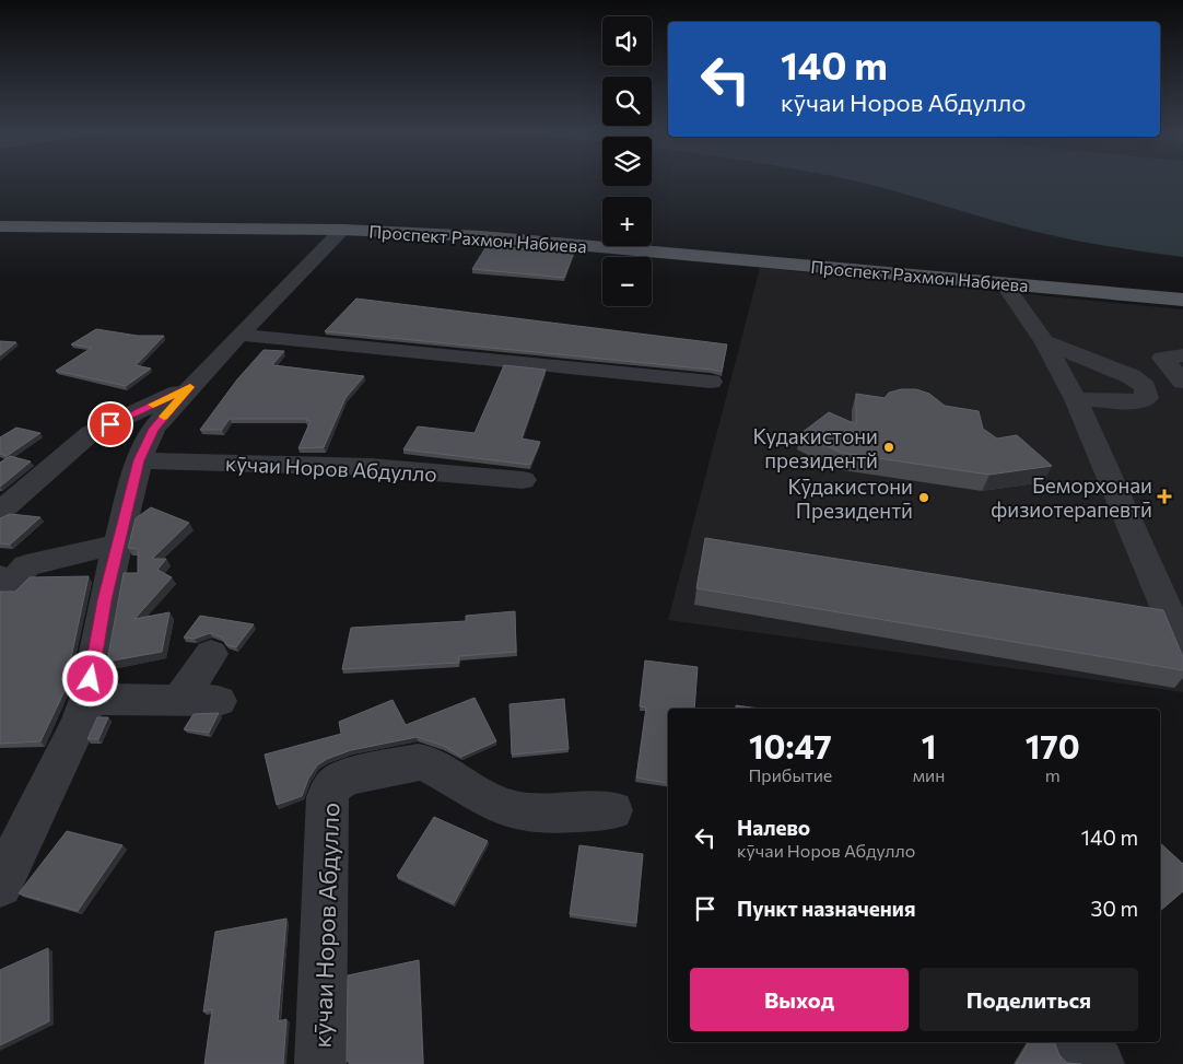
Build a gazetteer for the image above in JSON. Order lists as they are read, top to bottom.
{
  "streets": {
    "main road": ["Проспект Рахмон Набиева"],
    "street": ["кӯчаи Норов Абдулло"]
  },
  "places": {
    "other": ["Кудакистони президентй", "Кӯдакистони Президентӣ"],
    "health": ["Беморхонаи физиотерапевтӣ"]
  },
  "page": {
    "map_buttons": ["+", "−"],
    "turn": ["140 m", "кӯчаи Норов Абдулло"],
    "eta": [
      "10:47",
      "Прибытие",
      "1",
      "мин",
      "170",
      "m"
    ],
    "list": [
      {
        "name": "Налево",
        "note": "кӯчаи Норов Абдулло",
        "value": "140 m"
      },
      {
        "name": "Пункт назначения",
        "value": "30 m"
      }
    ],
    "buttons": ["Выход", "Поделиться"]
  }
}
